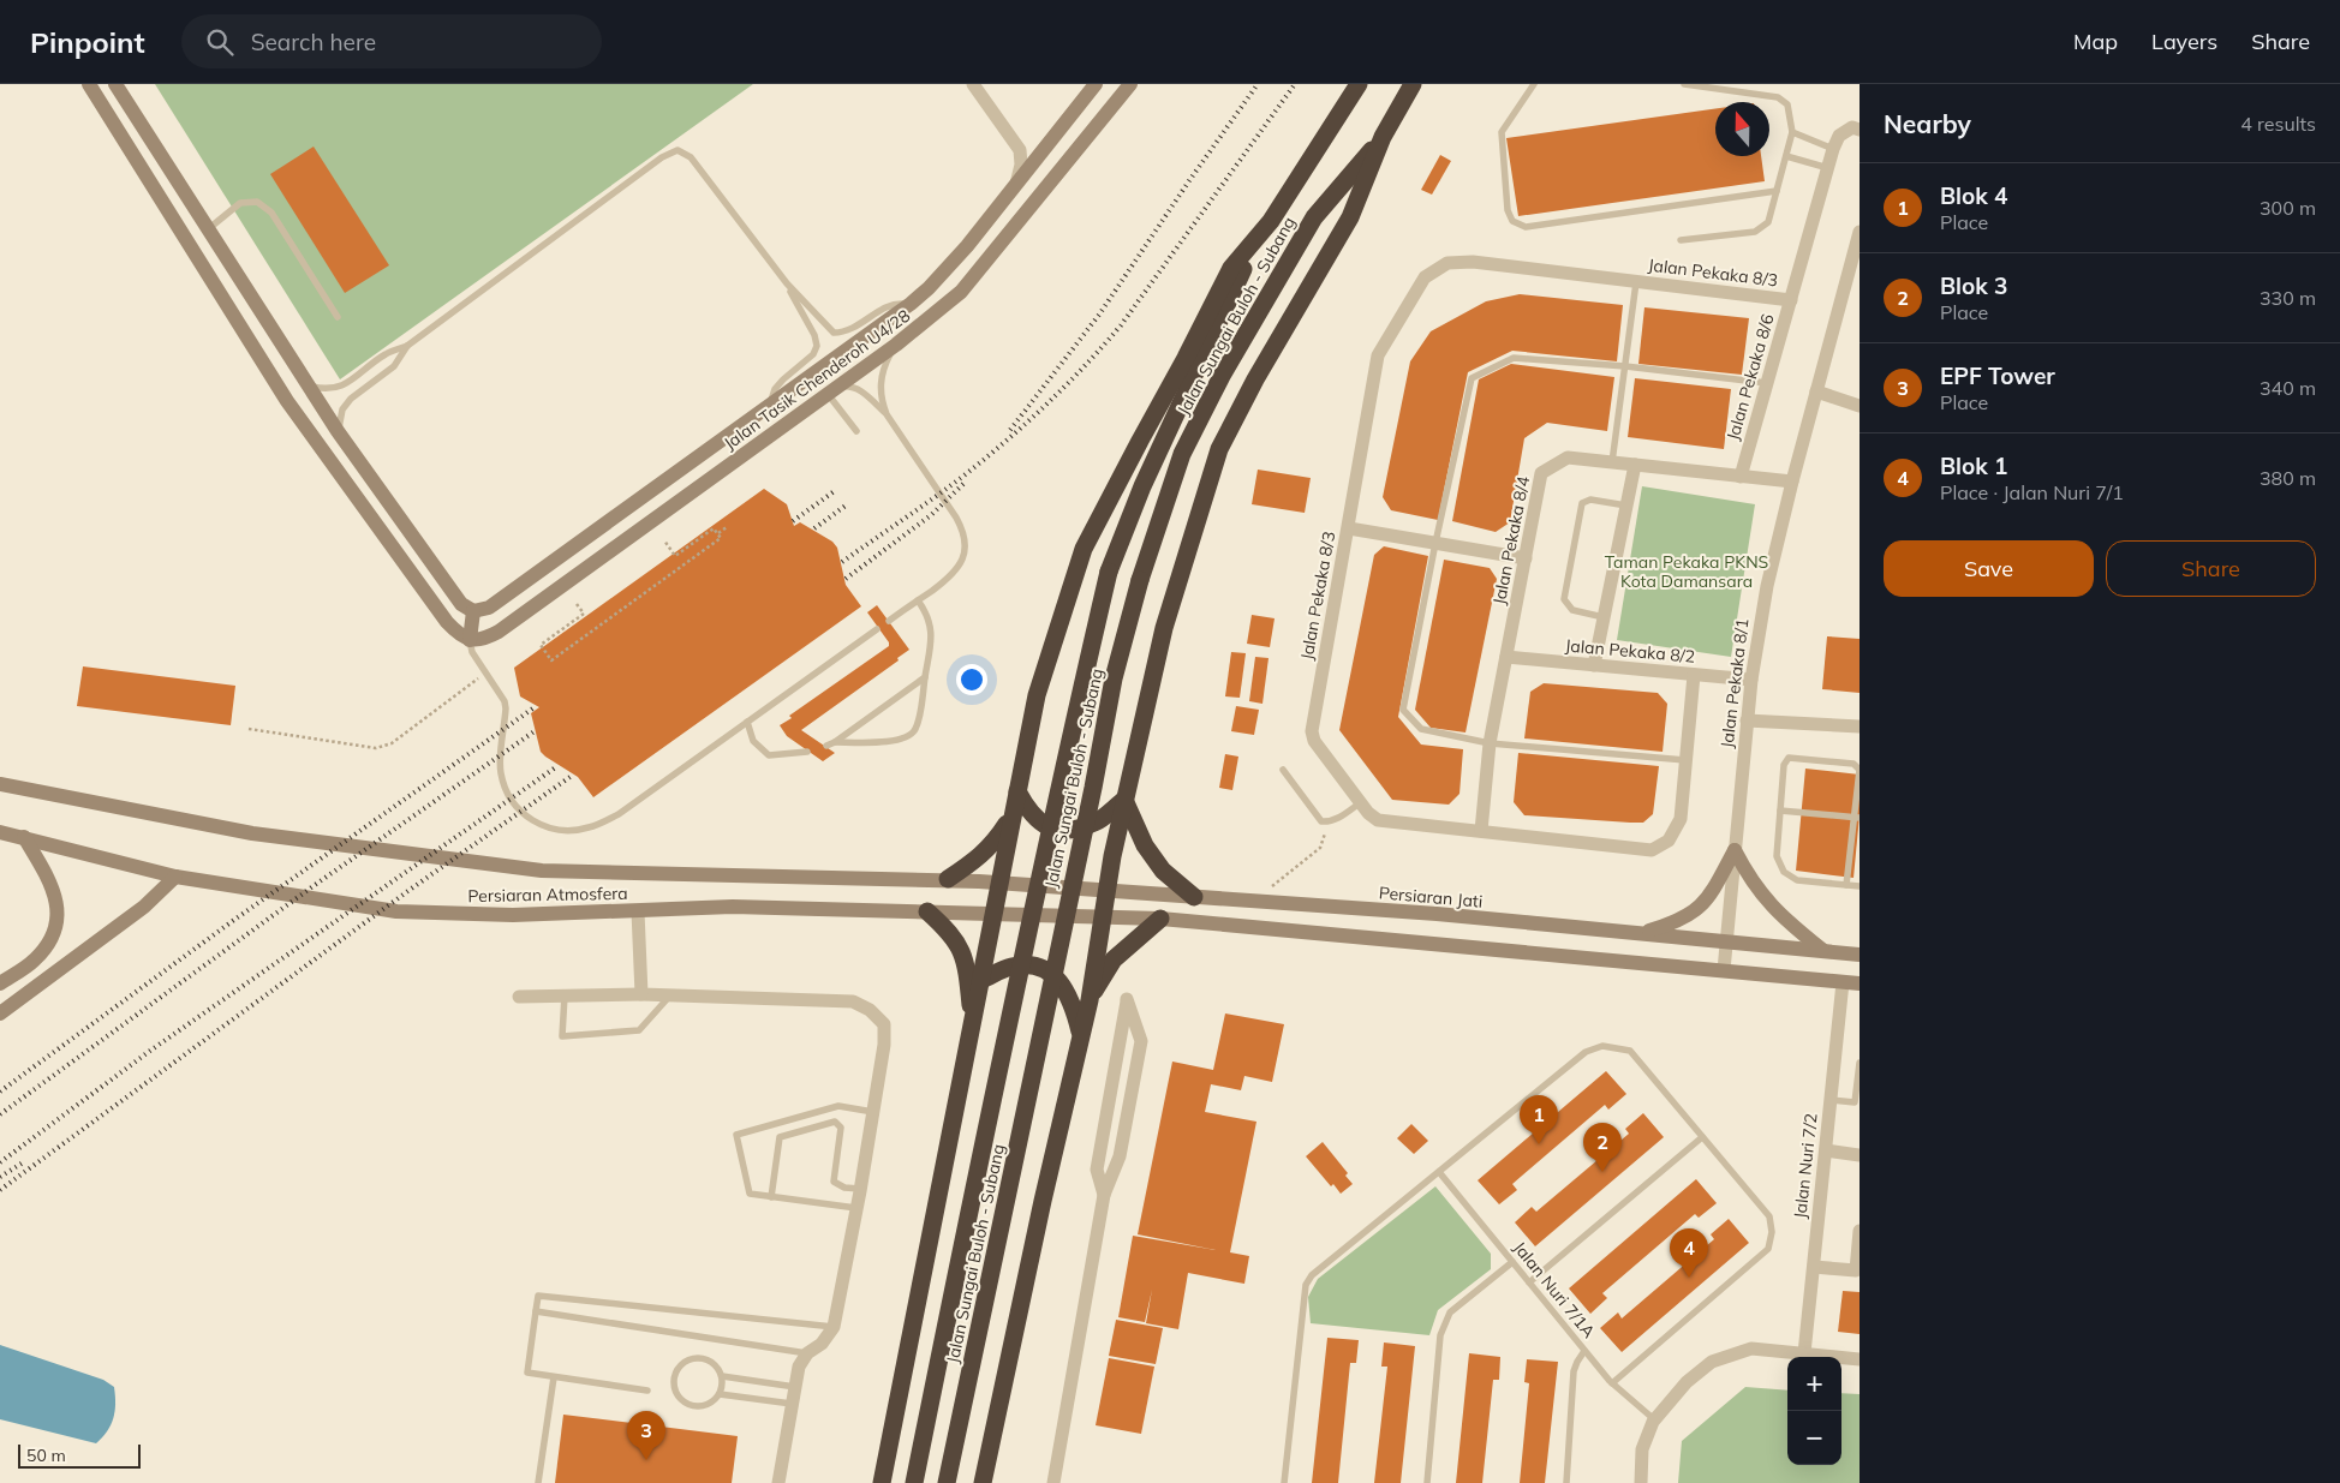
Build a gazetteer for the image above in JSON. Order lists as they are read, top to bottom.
{
  "streets": {
    "highway": ["Jalan Sungai Buloh - Subang"],
    "main road": ["Jalan Tasik Chenderoh U4/28", "Persiaran Atmosfera", "Persiaran Jati"],
    "street": [
      "Jalan Pekaka 8/3",
      "Jalan Pekaka 8/6",
      "Jalan Pekaka 8/4",
      "Jalan Pekaka 8/2",
      "Jalan Pekaka 8/1",
      "Jalan Nuri 7/2"
    ],
    "lane": ["Jalan Nuri 7/1A"]
  },
  "crossings": [
    ["Jalan Pekaka 8/3", "Jalan Pekaka 8/6"],
    ["Jalan Pekaka 8/3", "Jalan Pekaka 8/4"],
    ["Jalan Pekaka 8/3", "Jalan Pekaka 8/2"],
    ["Jalan Sungai Buloh - Subang", "Persiaran Atmosfera"],
    ["Jalan Sungai Buloh - Subang", "Persiaran Jati"],
    ["Jalan Pekaka 8/6", "Jalan Pekaka 8/4"],
    ["Jalan Pekaka 8/4", "Jalan Pekaka 8/2"],
    ["Jalan Pekaka 8/4", "Jalan Pekaka 8/1"],
    ["Jalan Pekaka 8/2", "Jalan Pekaka 8/1"],
    ["Jalan Pekaka 8/1", "Persiaran Jati"],
    ["Persiaran Atmosfera", "Persiaran Jati"]
  ],
  "parks": ["Taman Pekaka PKNS Kota Damansara"],
  "scale_bar": "50 m",
  "north": "top",
  "page": {
    "header": "Pinpoint",
    "search": "Search here",
    "nav": ["Map", "Layers", "Share"],
    "heading": ["Nearby", "4 results"],
    "list": [
      {
        "mark": "1",
        "name": "Blok 4",
        "note": "Place",
        "value": "300 m"
      },
      {
        "mark": "2",
        "name": "Blok 3",
        "note": "Place",
        "value": "330 m"
      },
      {
        "mark": "3",
        "name": "EPF Tower",
        "note": "Place",
        "value": "340 m"
      },
      {
        "mark": "4",
        "name": "Blok 1",
        "note": "Place · Jalan Nuri 7/1",
        "value": "380 m"
      }
    ],
    "buttons": ["Save", "Share"],
    "pins": [
      "1",
      "2",
      "4",
      "3"
    ],
    "map_buttons": ["+", "−"],
    "scale": "50 m"
  }
}
